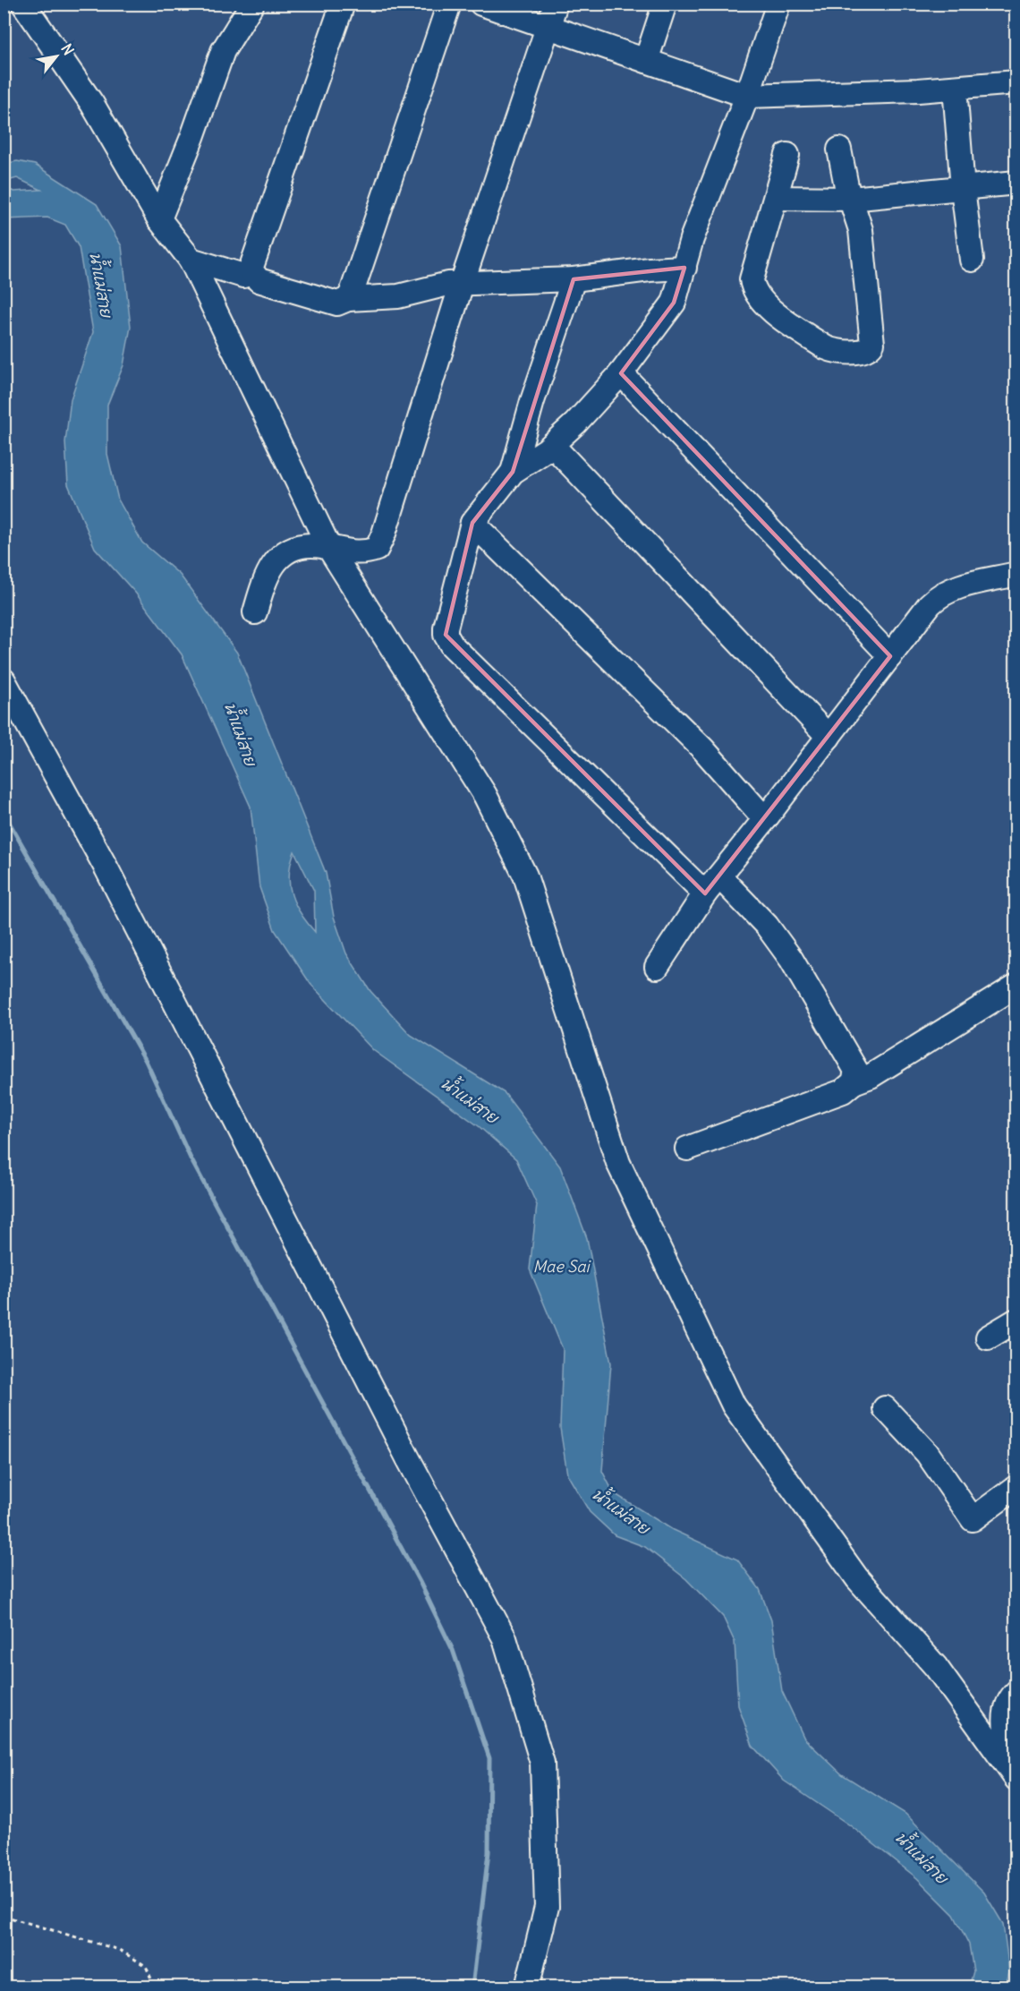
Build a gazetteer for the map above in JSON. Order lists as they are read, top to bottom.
{
  "water": ["น้ำแม่สาย", "Mae Sai"],
  "north": "top right"
}
